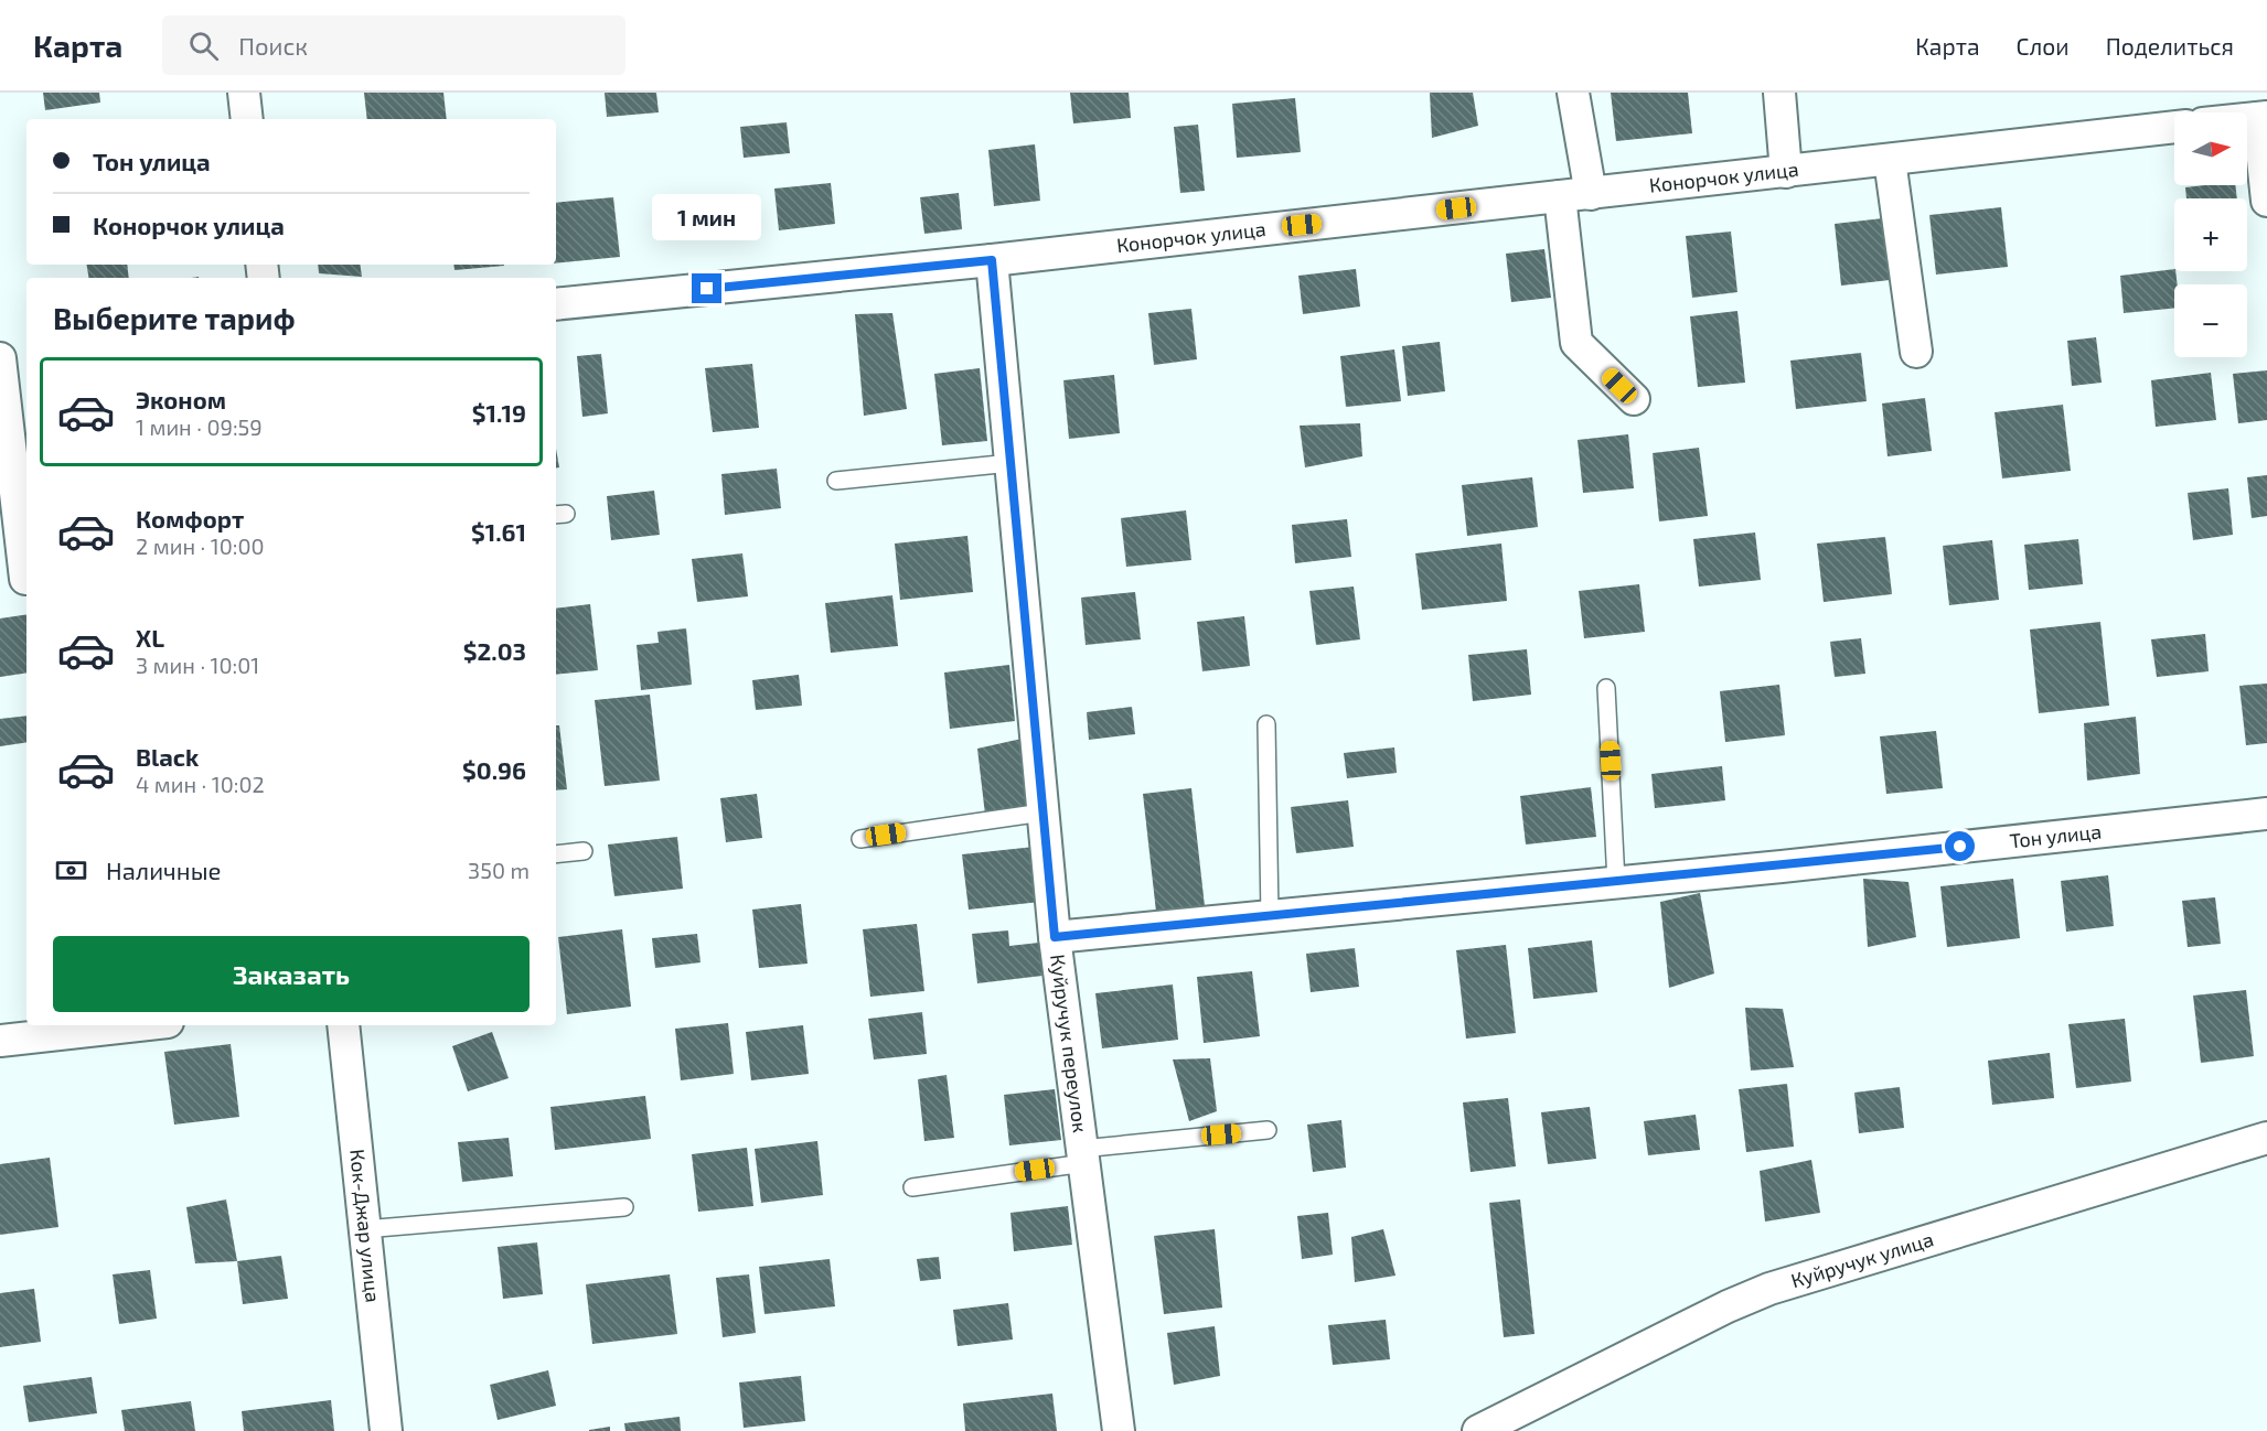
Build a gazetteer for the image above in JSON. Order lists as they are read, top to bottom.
{
  "streets": {
    "street": [
      "Конорчок улица",
      "Тон улица",
      "Куйручук переулок",
      "Кок-Джар улица",
      "Куйручук улица"
    ]
  },
  "crossings": [
    ["Конорчок улица", "Куйручук переулок"],
    ["Тон улица", "Куйручук переулок"]
  ],
  "north": "right",
  "page": {
    "header": "Карта",
    "search": "Поиск",
    "nav": ["Карта", "Слои", "Поделиться"],
    "map_buttons": ["+", "−"],
    "banner": ["Тон улица", "Конорчок улица"],
    "bubble": "1 мин",
    "heading": "Выберите тариф",
    "list": [
      {
        "name": "Эконом",
        "note": "1 мин · 09:59",
        "value": "$1.19"
      },
      {
        "name": "Комфорт",
        "note": "2 мин · 10:00",
        "value": "$1.61"
      },
      {
        "name": "XL",
        "note": "3 мин · 10:01",
        "value": "$2.03"
      },
      {
        "name": "Black",
        "note": "4 мин · 10:02",
        "value": "$0.96"
      }
    ],
    "pay": ["Наличные", "350 m"],
    "buttons": "Заказать"
  }
}
